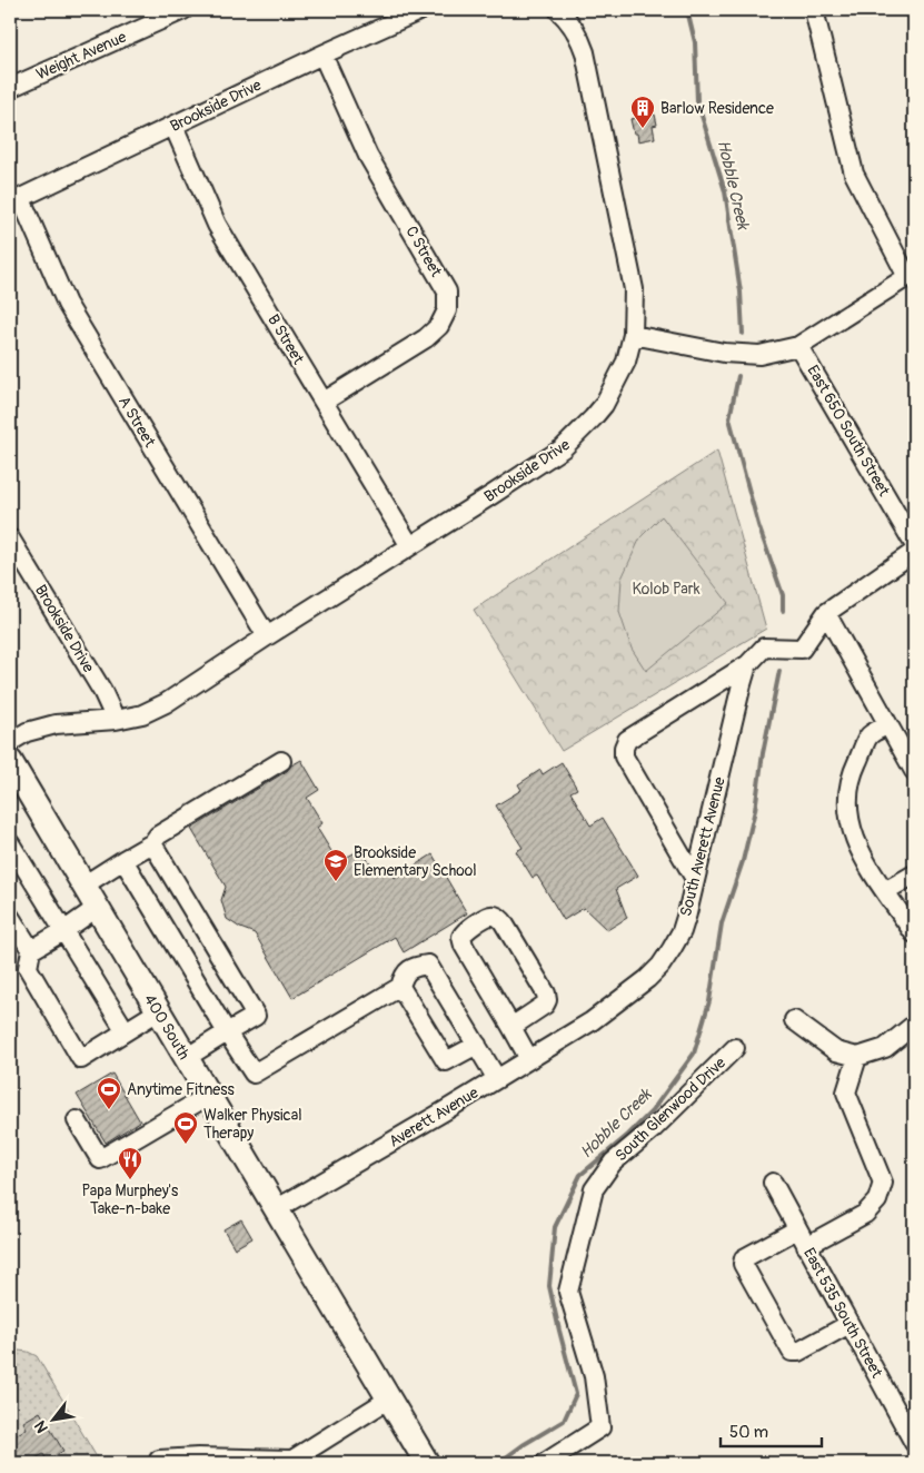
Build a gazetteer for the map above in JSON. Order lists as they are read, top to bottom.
{
  "streets": {
    "main road": ["400 South"],
    "street": [
      "Weight Avenue",
      "Brookside Drive",
      "C Street",
      "B Street",
      "A Street",
      "East 650 South Street",
      "South Averett Avenue",
      "South Glenwood Drive",
      "Averett Avenue",
      "East 535 South Street"
    ]
  },
  "crossings": [
    ["Brookside Drive", "C Street"],
    ["Brookside Drive", "B Street"],
    ["Brookside Drive", "A Street"],
    ["C Street", "B Street"],
    ["South Averett Avenue", "Averett Avenue"],
    ["400 South", "Averett Avenue"]
  ],
  "water": ["Hobble Creek"],
  "parks": ["Kolob Park"],
  "places": {
    "building": ["Barlow Residence"],
    "school or university": ["Brookside Elementary School"],
    "sports": ["Anytime Fitness", "Walker Physical Therapy"],
    "restaurant": ["Papa Murphey's Take-n-bake"]
  },
  "scale_bar": "50 m",
  "north": "bottom left"
}
